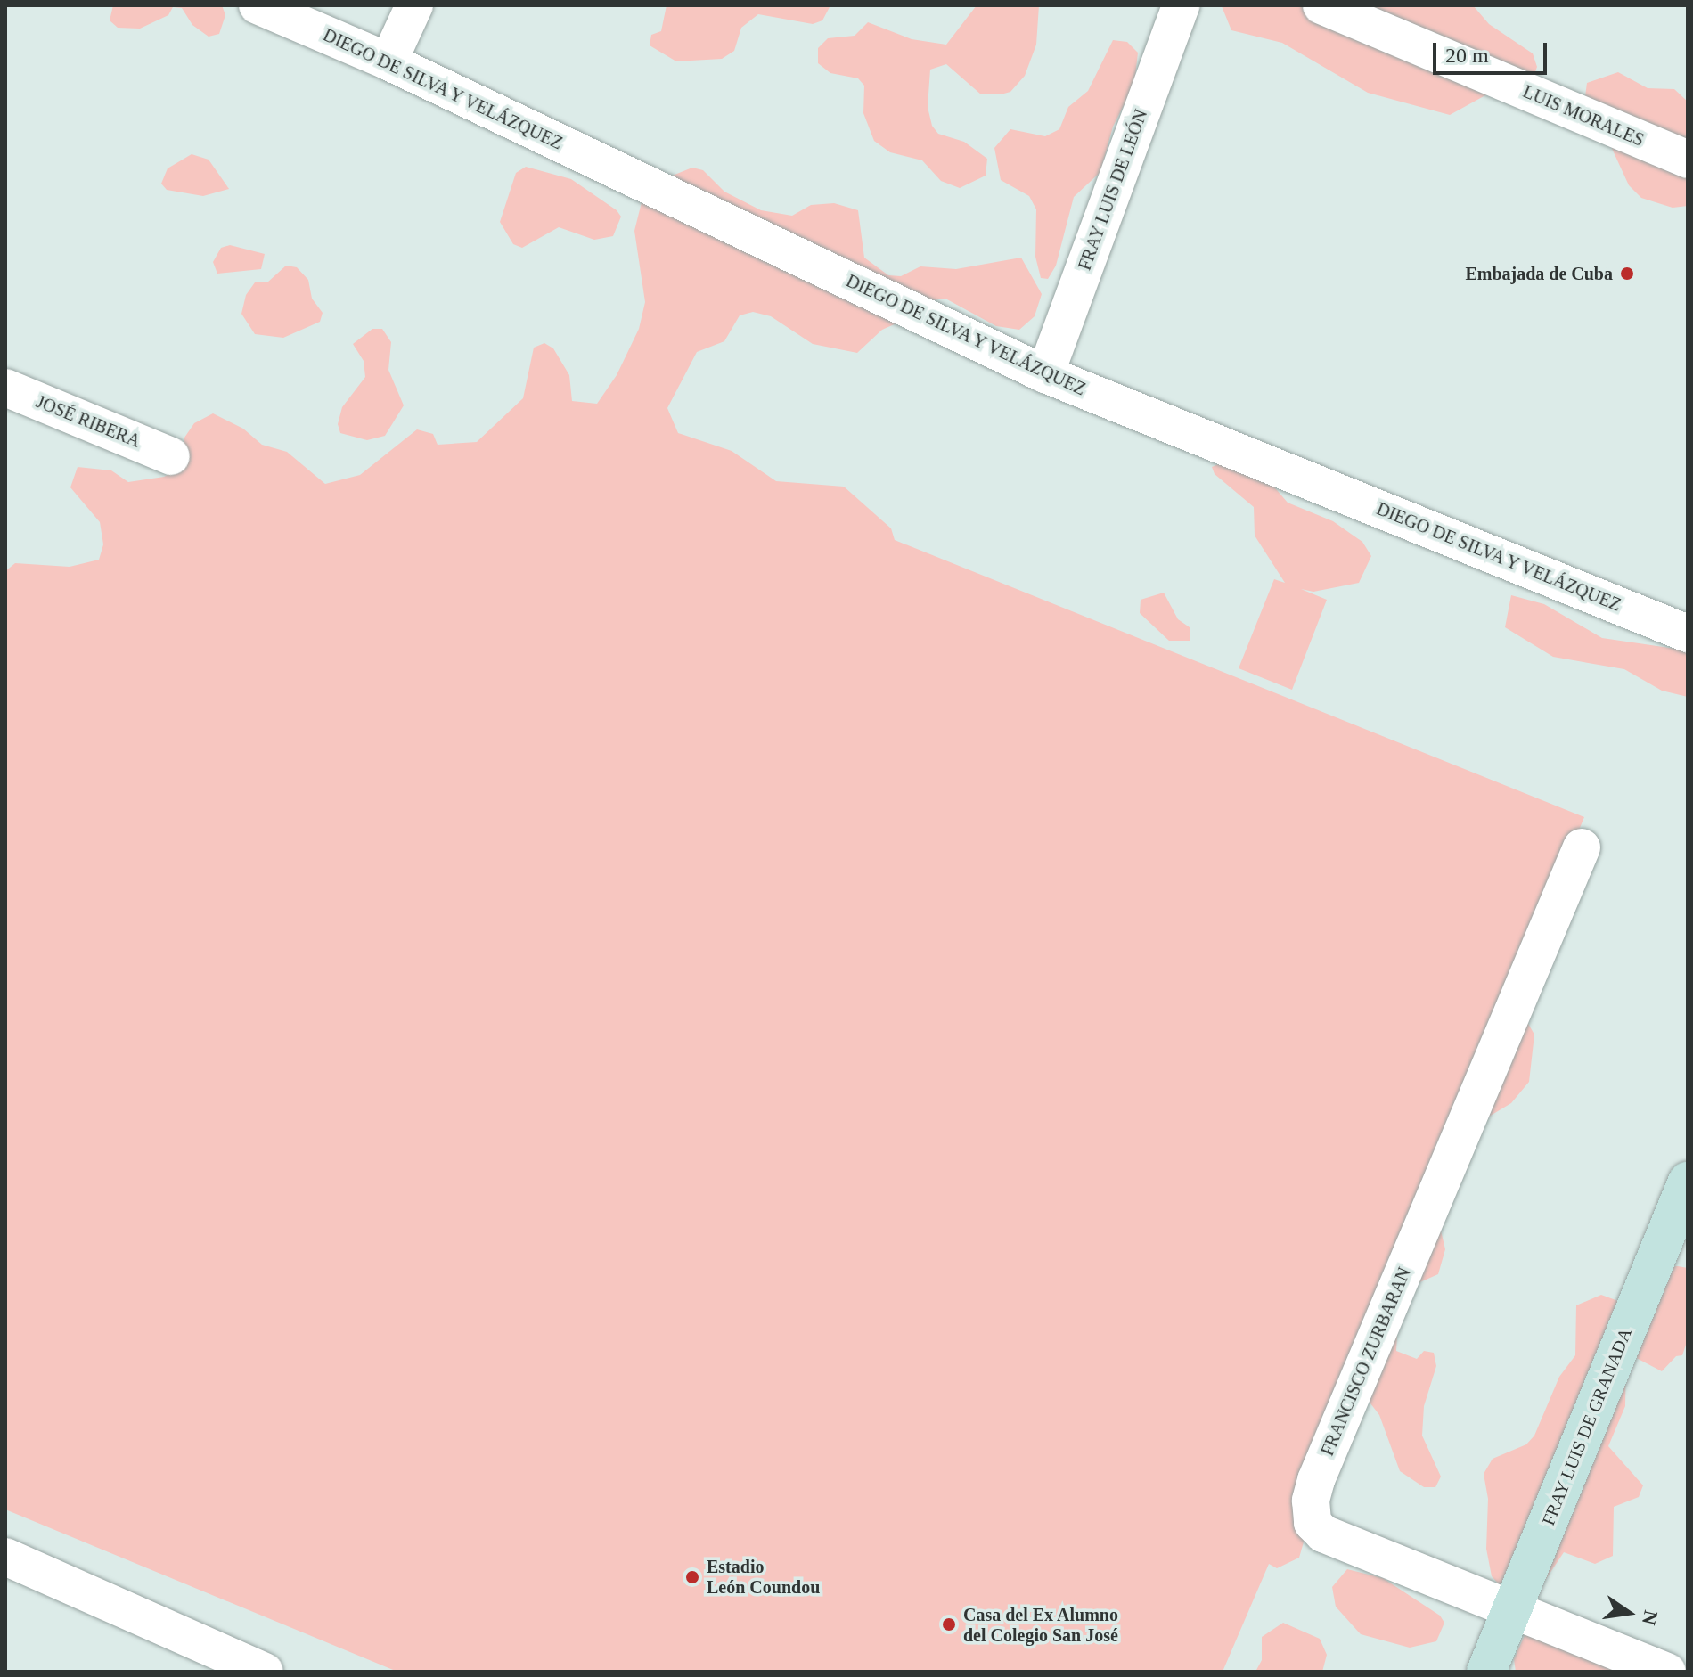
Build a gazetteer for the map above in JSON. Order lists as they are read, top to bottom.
{
  "streets": {
    "street": [
      "DIEGO DE SILVA Y VELÁZQUEZ",
      "LUIS MORALES",
      "FRAY LUIS DE LEÓN",
      "JOSÉ RIBERA",
      "FRANCISCO ZURBARAN",
      "FRAY LUIS DE GRANADA"
    ]
  },
  "crossings": [
    ["DIEGO DE SILVA Y VELÁZQUEZ", "FRAY LUIS DE LEÓN"],
    ["FRANCISCO ZURBARAN", "FRAY LUIS DE GRANADA"]
  ],
  "places": ["Embajada de Cuba", "Estadio León Coundou", "Casa del Ex Alumno del Colegio San José"],
  "scale_bar": "20 m",
  "north": "right"
}
